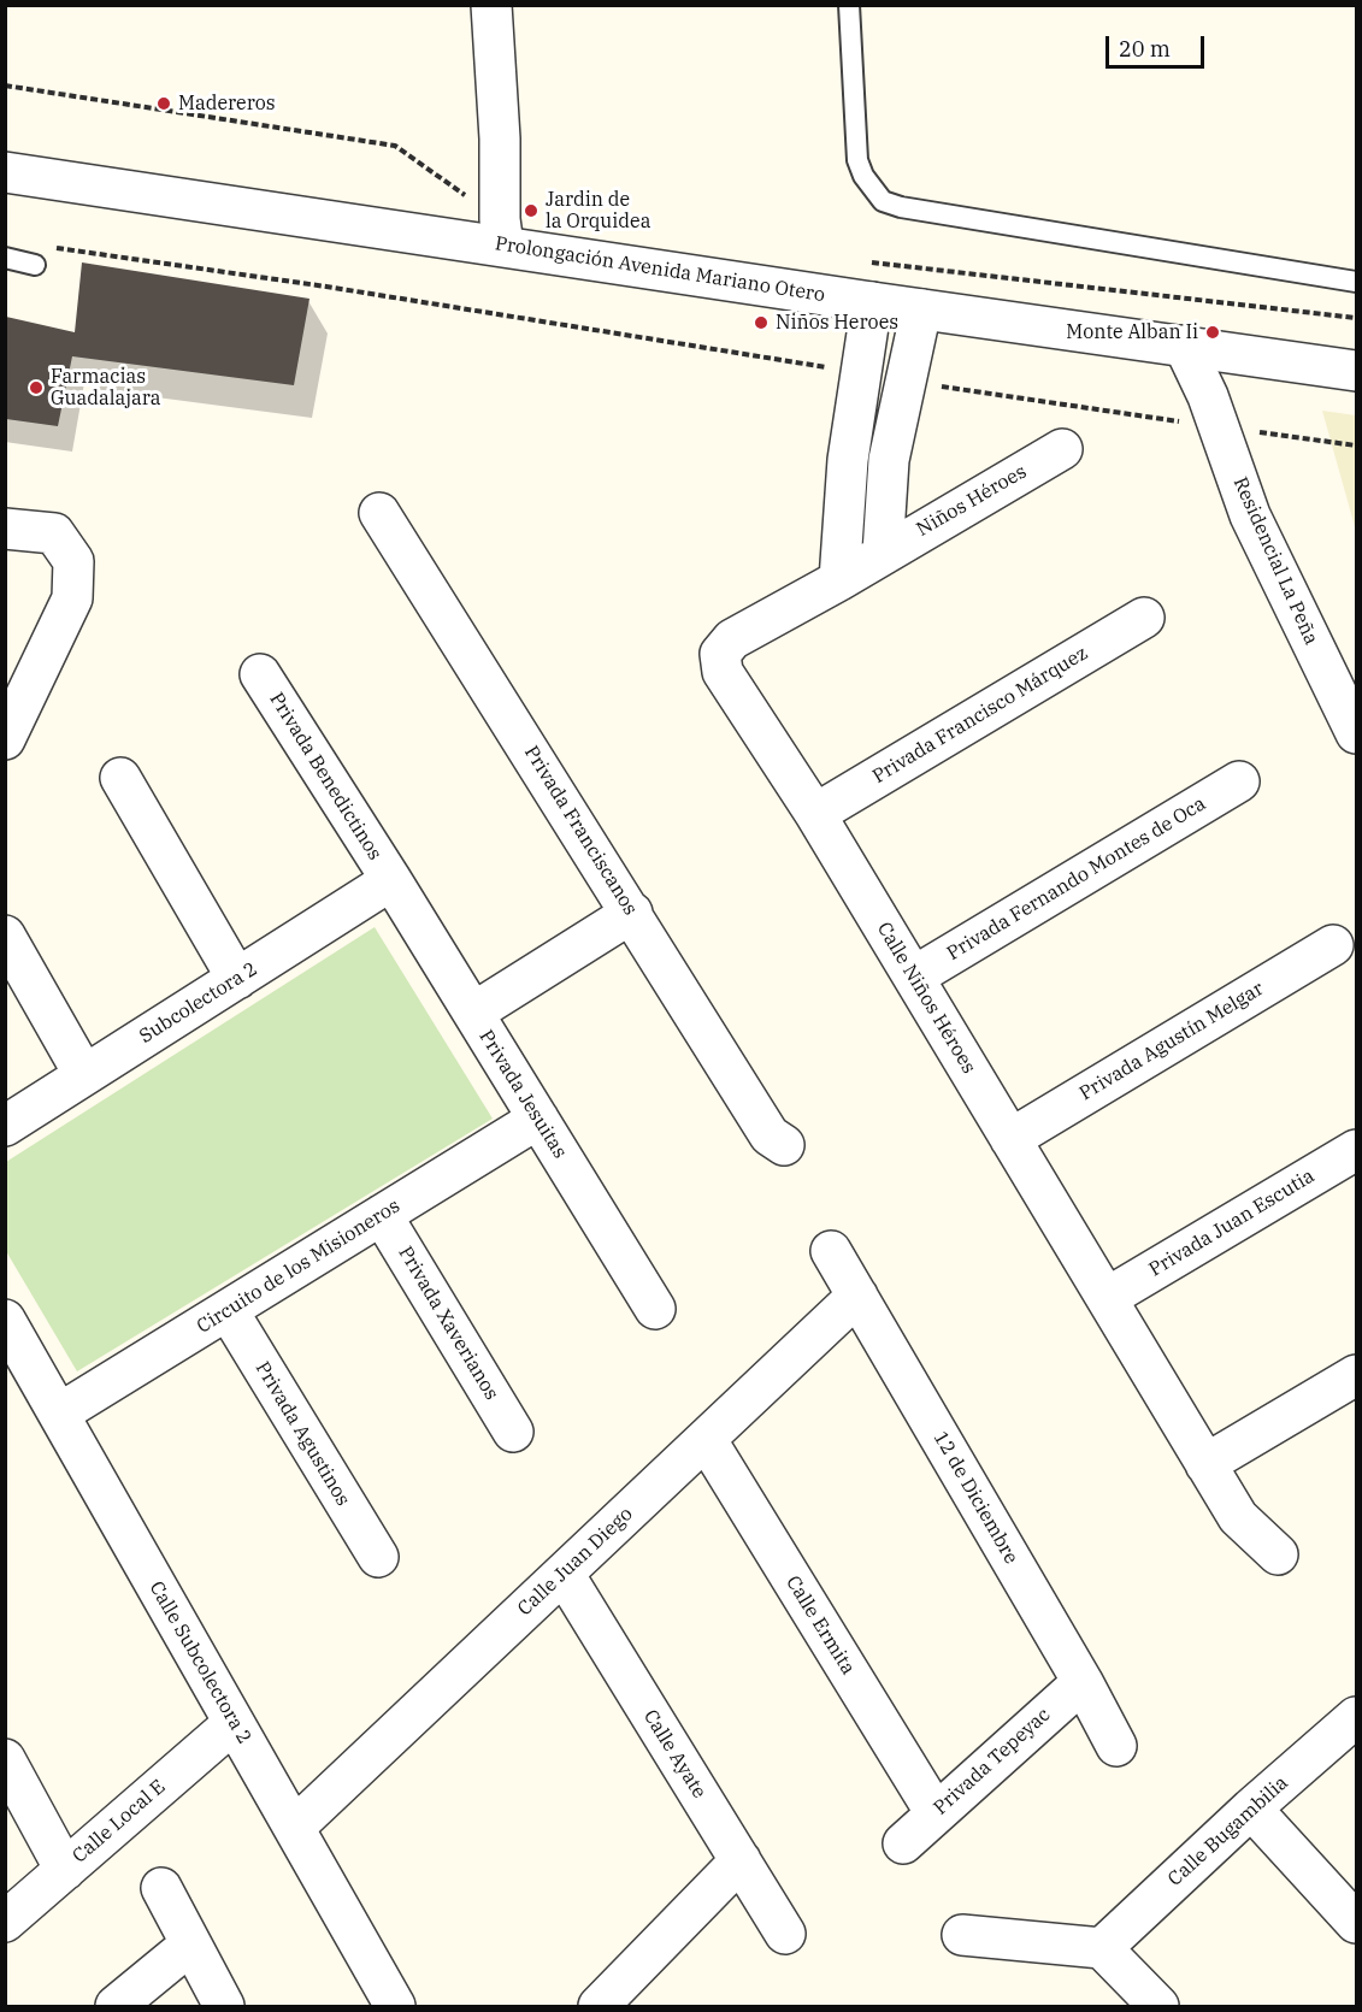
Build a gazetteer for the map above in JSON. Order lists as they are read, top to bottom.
{
  "streets": {
    "street": [
      "Prolongación Avenida Mariano Otero",
      "Niños Héroes",
      "Residencial La Peña",
      "Privada Francisco Márquez",
      "Privada Benedictinos",
      "Privada Franciscanos",
      "Privada Fernando Montes de Oca",
      "Calle Niños Héroes",
      "Subcolectora 2",
      "Privada Agustín Melgar",
      "Privada Jesuitas",
      "Privada Juan Escutia",
      "Circuito de los Misioneros",
      "Privada Xaverianos",
      "Privada Agustinos",
      "12 de Diciembre",
      "Calle Juan Diego",
      "Calle Ermita",
      "Calle Subcolectora 2",
      "Calle Ayate",
      "Privada Tepeyac",
      "Calle Local E",
      "Calle Bugambilia"
    ]
  },
  "crossings": [
    ["Prolongación Avenida Mariano Otero", "Residencial La Peña"],
    ["Niños Héroes", "Calle Niños Héroes"],
    ["Privada Francisco Márquez", "Calle Niños Héroes"],
    ["Privada Benedictinos", "Subcolectora 2"],
    ["Privada Benedictinos", "Privada Jesuitas"],
    ["Privada Fernando Montes de Oca", "Calle Niños Héroes"],
    ["Calle Niños Héroes", "Privada Agustín Melgar"],
    ["Calle Niños Héroes", "Privada Juan Escutia"],
    ["Subcolectora 2", "Privada Jesuitas"],
    ["Privada Jesuitas", "Circuito de los Misioneros"],
    ["Circuito de los Misioneros", "Privada Xaverianos"],
    ["Circuito de los Misioneros", "Privada Agustinos"],
    ["Circuito de los Misioneros", "Calle Subcolectora 2"],
    ["12 de Diciembre", "Calle Juan Diego"],
    ["12 de Diciembre", "Privada Tepeyac"],
    ["Calle Juan Diego", "Calle Ermita"],
    ["Calle Juan Diego", "Calle Subcolectora 2"],
    ["Calle Juan Diego", "Calle Ayate"],
    ["Calle Ermita", "Privada Tepeyac"],
    ["Calle Subcolectora 2", "Calle Local E"]
  ],
  "places": [
    "Madereros",
    "Jardin de la Orquidea",
    "Niños Heroes",
    "Monte Alban Ii",
    "Farmacias Guadalajara"
  ],
  "scale_bar": "20 m"
}
